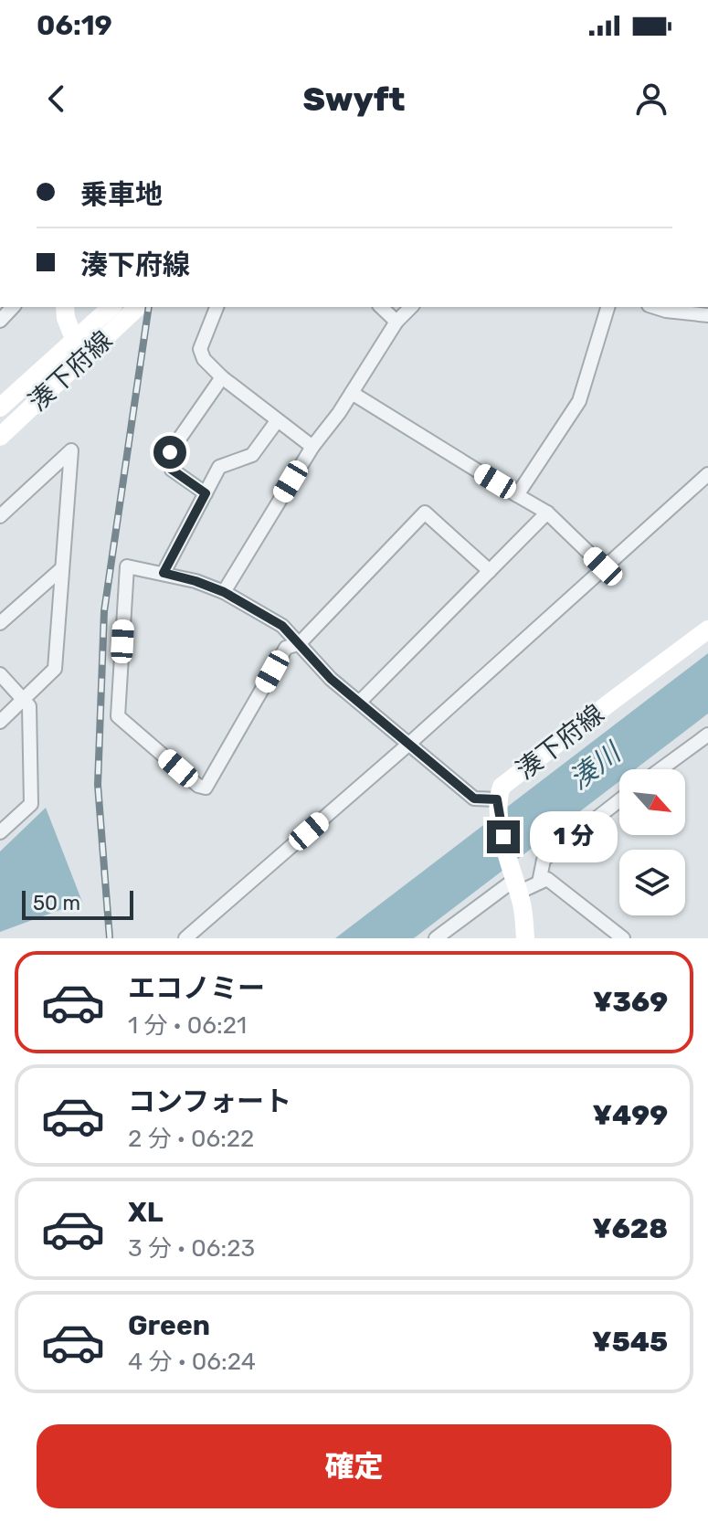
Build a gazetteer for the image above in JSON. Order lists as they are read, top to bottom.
{
  "streets": {
    "main road": ["湊下府線"]
  },
  "water": ["湊川"],
  "scale_bar": "50 m",
  "north": "bottom right",
  "page": {
    "status": "06:19",
    "header": "Swyft",
    "banner": ["乗車地", "湊下府線"],
    "bubble": "1 分",
    "scale": "50 m",
    "list": [
      {
        "name": "エコノミー",
        "note": "1 分 · 06:21",
        "value": "¥369"
      },
      {
        "name": "コンフォート",
        "note": "2 分 · 06:22",
        "value": "¥499"
      },
      {
        "name": "XL",
        "note": "3 分 · 06:23",
        "value": "¥628"
      },
      {
        "name": "Green",
        "note": "4 分 · 06:24",
        "value": "¥545"
      }
    ],
    "buttons": "確定"
  }
}
